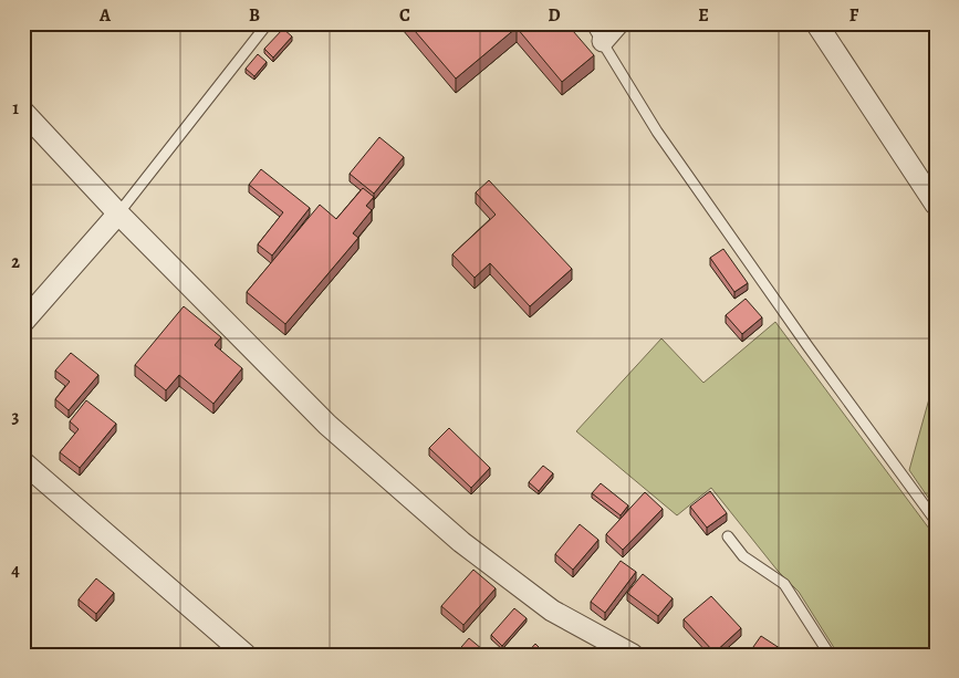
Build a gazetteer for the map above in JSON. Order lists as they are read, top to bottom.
{
  "grid": {
    "columns": [
      "A",
      "B",
      "C",
      "D",
      "E",
      "F"
    ],
    "rows": [
      "1",
      "2",
      "3",
      "4"
    ]
  }
}
